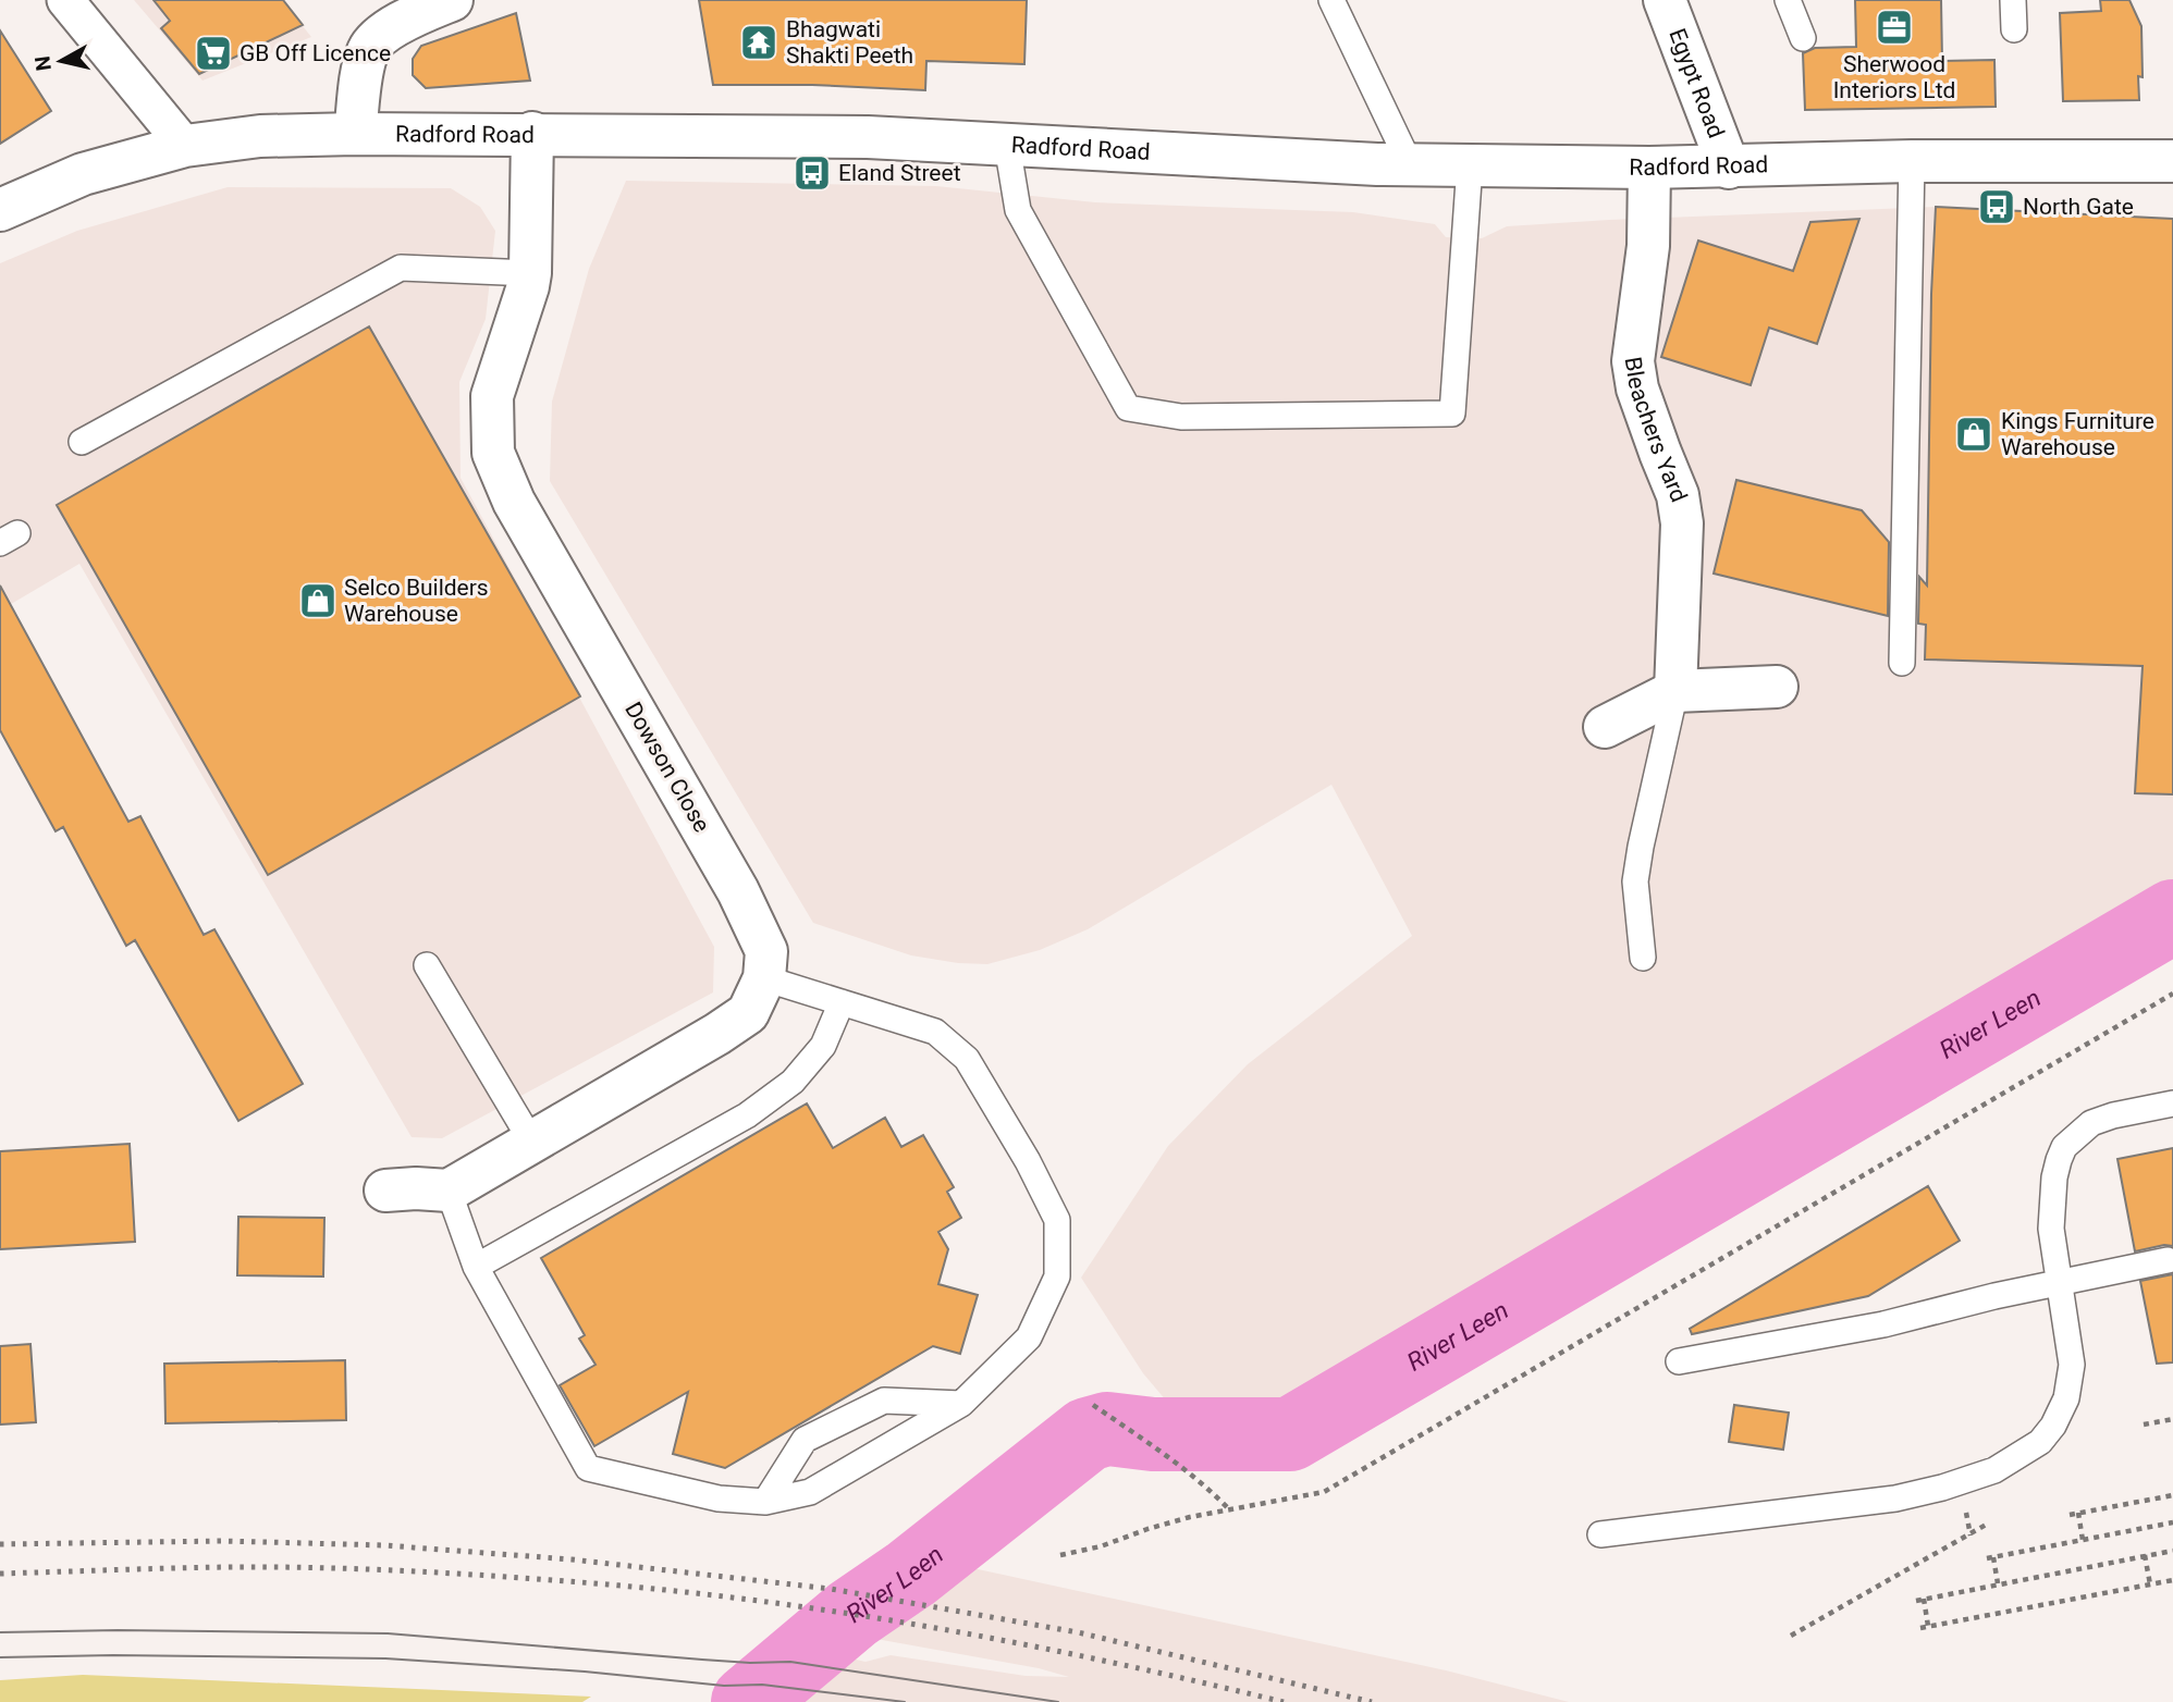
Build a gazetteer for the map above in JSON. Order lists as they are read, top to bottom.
{
  "streets": {
    "street": [
      "Egypt Road",
      "Radford Road",
      "Bleachers Yard",
      "Dowson Close"
    ]
  },
  "crossings": [
    ["Egypt Road", "Radford Road"],
    ["Radford Road", "Bleachers Yard"],
    ["Radford Road", "Dowson Close"]
  ],
  "water": ["River Leen"],
  "places": {
    "office": ["Sherwood Interiors Ltd"],
    "temple": ["Bhagwati Shakti Peeth"],
    "supermarket": ["GB Off Licence"],
    "bus stop": ["Eland Street", "North Gate"],
    "shop": ["Kings Furniture Warehouse", "Selco Builders Warehouse"]
  },
  "north": "left"
}
